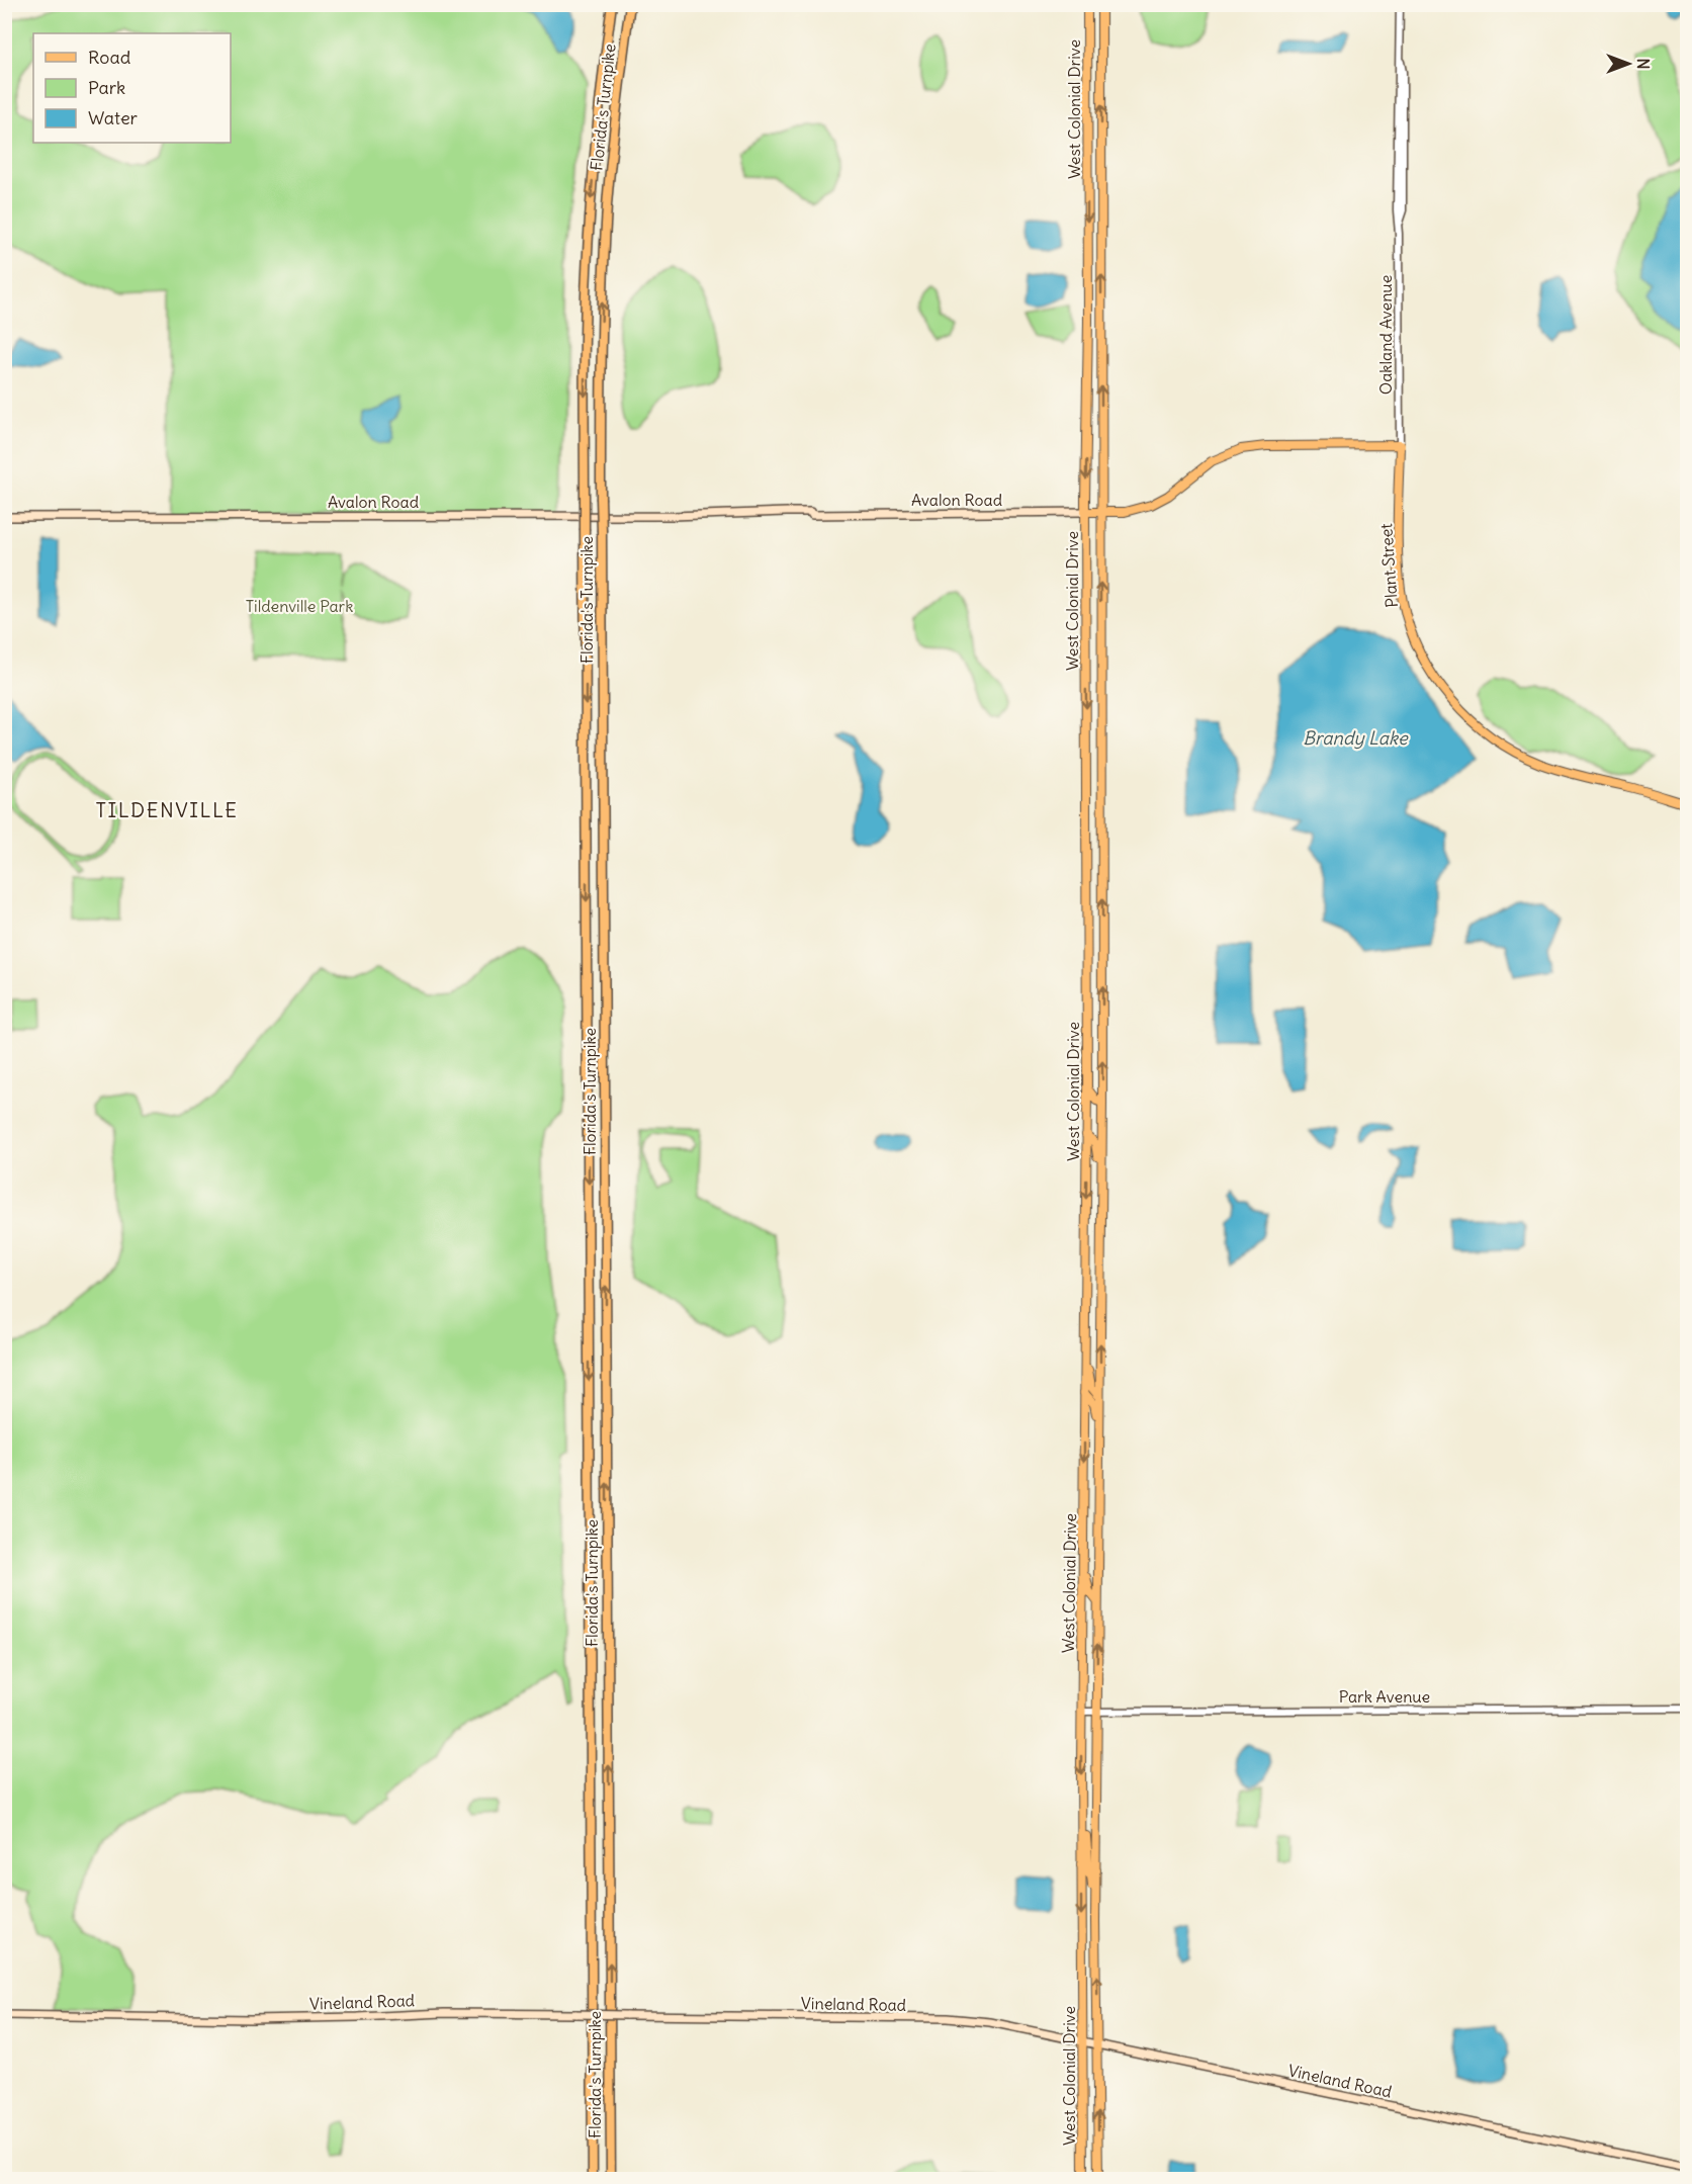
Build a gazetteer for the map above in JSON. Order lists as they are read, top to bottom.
{
  "streets": {
    "highway": ["Florida's Turnpike"],
    "main road": [
      "West Colonial Drive",
      "Avalon Road",
      "Plant Street",
      "Vineland Road"
    ],
    "street": ["Oakland Avenue", "Park Avenue"]
  },
  "crossings": [
    ["West Colonial Drive", "Avalon Road"],
    ["West Colonial Drive", "Park Avenue"],
    ["West Colonial Drive", "Vineland Road"],
    ["Oakland Avenue", "Avalon Road"],
    ["Oakland Avenue", "Plant Street"],
    ["Avalon Road", "Plant Street"]
  ],
  "districts": ["TILDENVILLE"],
  "water": ["Brandy Lake"],
  "parks": ["Tildenville Park"],
  "legend": ["Road", "Park", "Water"],
  "north": "right"
}
